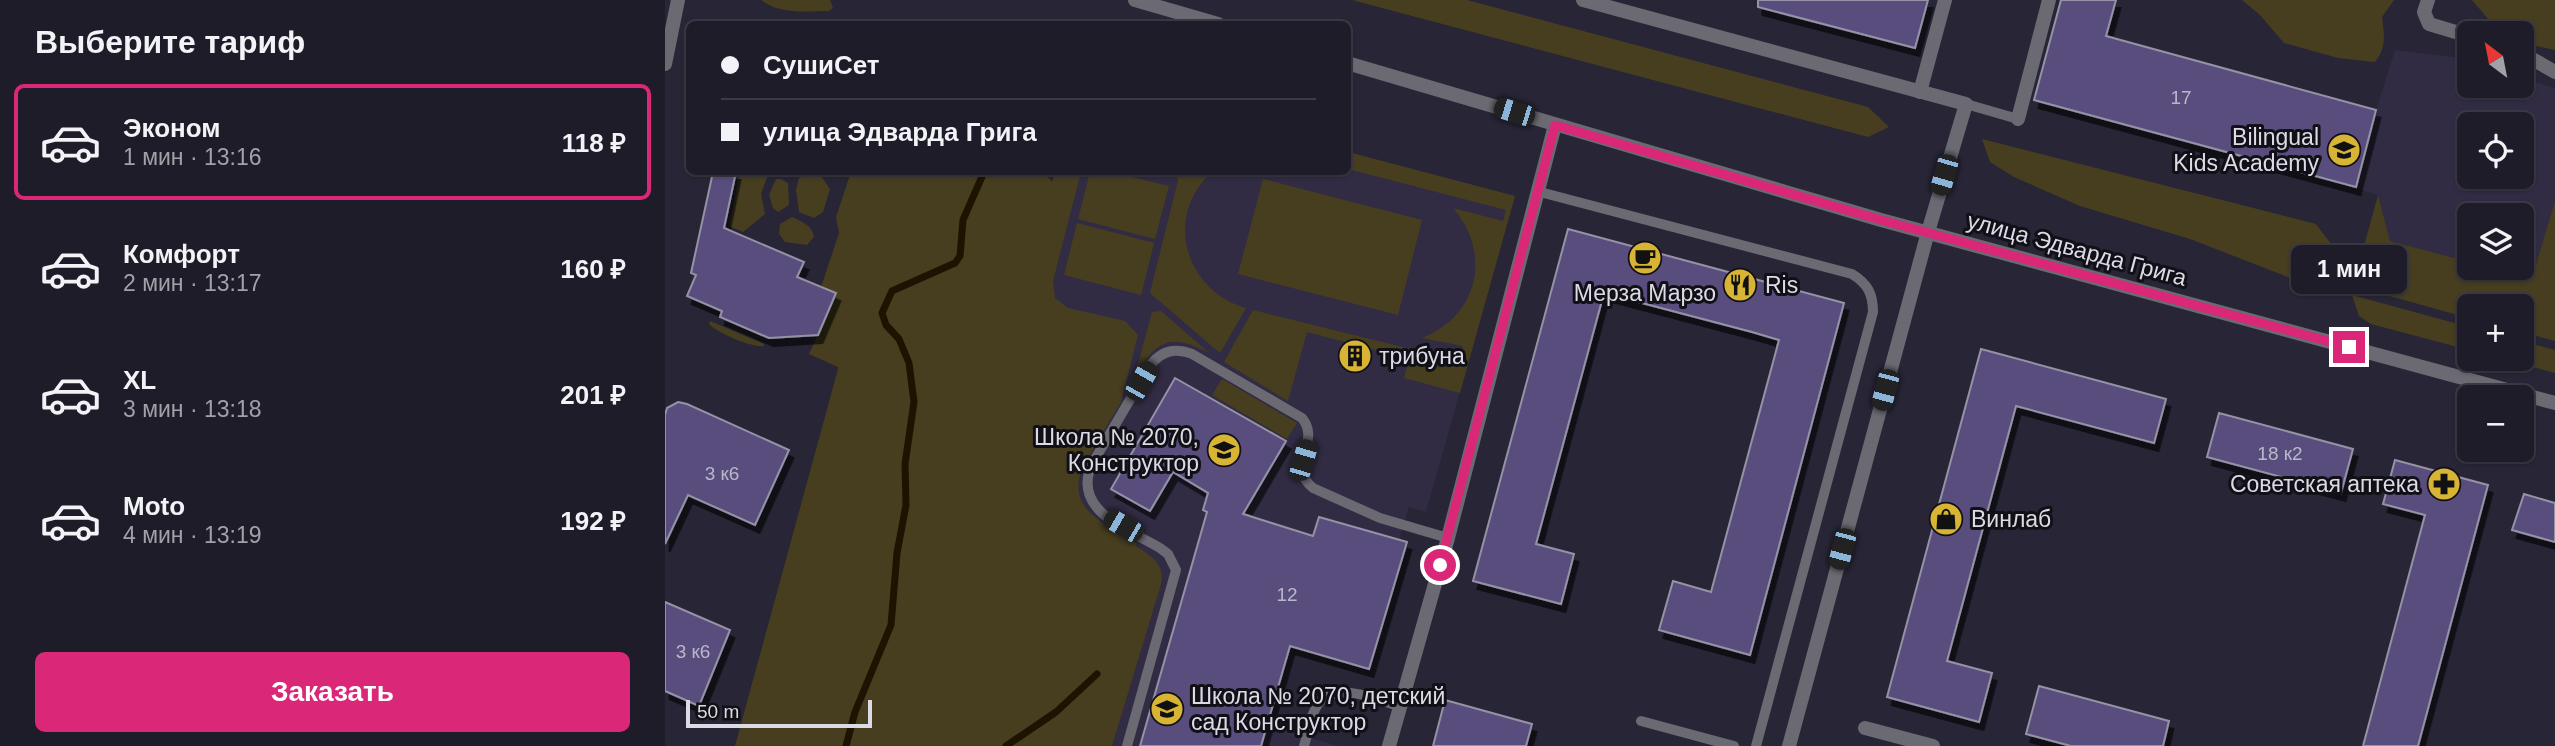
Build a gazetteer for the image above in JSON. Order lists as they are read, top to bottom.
{
  "streets": {
    "street": ["улица Эдварда Грига"]
  },
  "places": {
    "school or university": ["Bilingual Kids Academy", "Школа № 2070, Конструктор", "Школа № 2070, детский сад Конструктор"],
    "cafe": ["Мерза Марзо"],
    "restaurant": ["Ris"],
    "building": ["трибуна"],
    "pharmacy": ["Советская аптека"],
    "shop": ["Винлаб"]
  },
  "house_numbers": [
    "17",
    "18 к2",
    "3 к6",
    "12",
    "3 к6"
  ],
  "scale_bar": "50 m",
  "north": "top left",
  "page": {
    "heading": "Выберите тариф",
    "map_buttons": ["+", "−"],
    "banner": ["СушиСет", "улица Эдварда Грига"],
    "list": [
      {
        "name": "Эконом",
        "note": "1 мин · 13:16",
        "value": "118 ₽"
      },
      {
        "name": "Комфорт",
        "note": "2 мин · 13:17",
        "value": "160 ₽"
      },
      {
        "name": "XL",
        "note": "3 мин · 13:18",
        "value": "201 ₽"
      },
      {
        "name": "Moto",
        "note": "4 мин · 13:19",
        "value": "192 ₽"
      }
    ],
    "bubble": "1 мин",
    "buttons": "Заказать",
    "scale": "50 m"
  }
}
